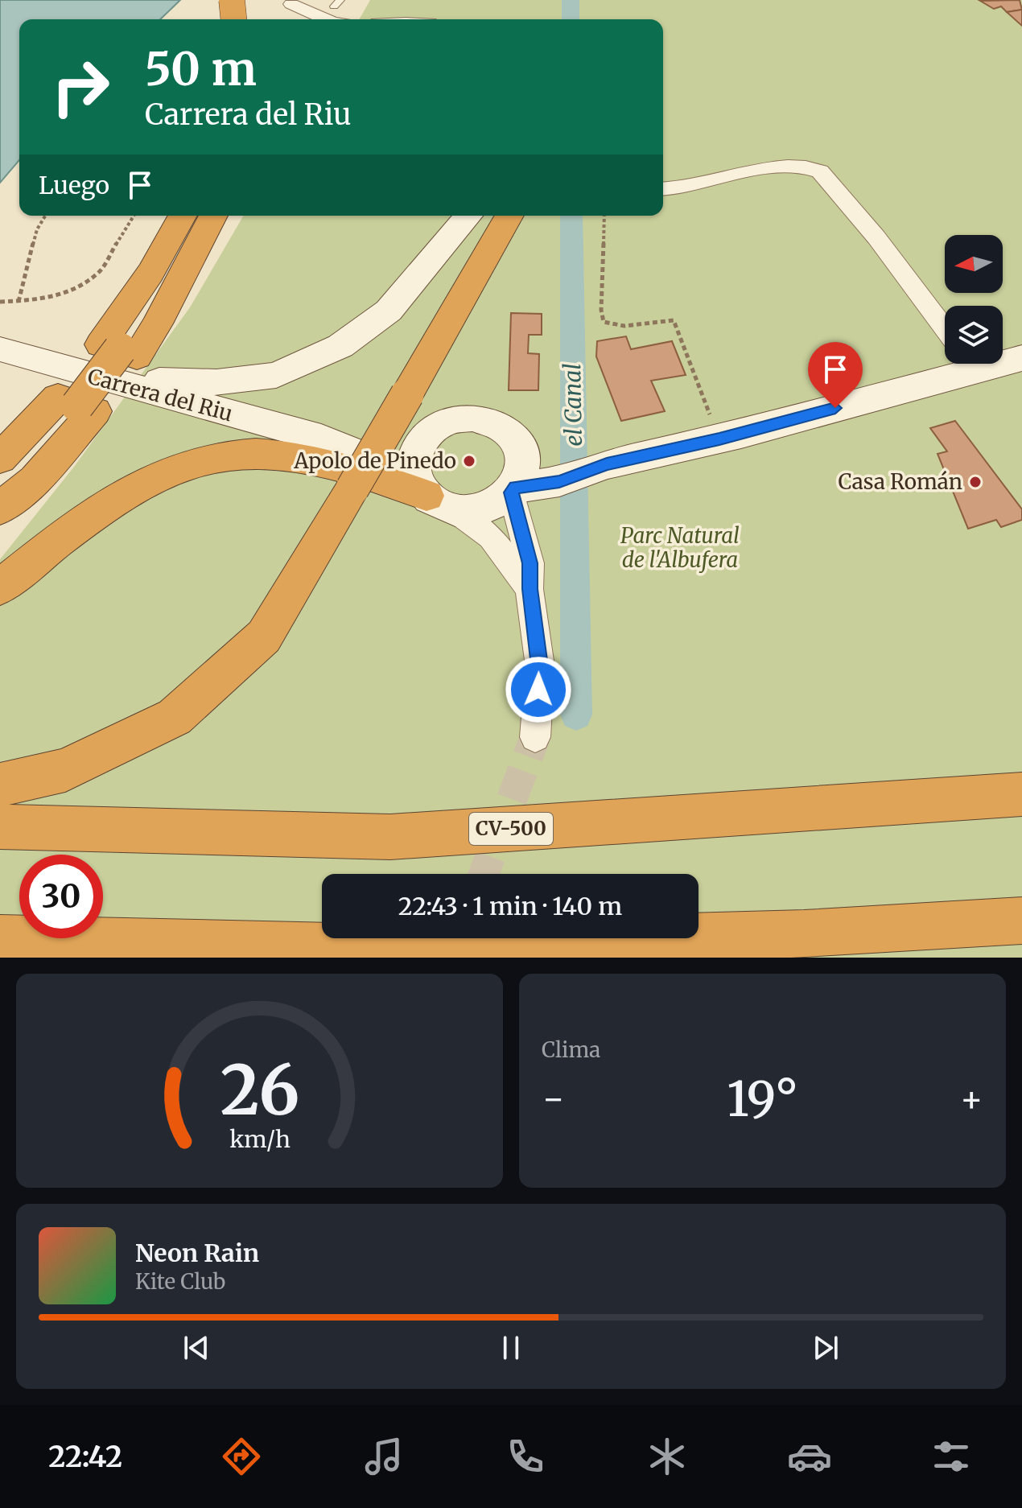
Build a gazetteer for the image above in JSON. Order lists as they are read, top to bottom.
{
  "streets": {
    "highway": ["CV-500"],
    "street": ["Carrera del Riu"]
  },
  "water": ["el Canal"],
  "parks": ["Parc Natural de l'Albufera"],
  "places": ["Apolo de Pinedo", "Casa Román"],
  "north": "left",
  "page": {
    "turn": ["50 m", "Carrera del Riu"],
    "then": "Luego",
    "limit": "30",
    "trip": "22:43 · 1 min · 140 m",
    "tile": "Clima",
    "heat": ["−", "19°", "+"],
    "song": ["Neon Rain", "Kite Club"],
    "tabs": "22:42",
    "gauge": ["26", "km/h"]
  }
}
